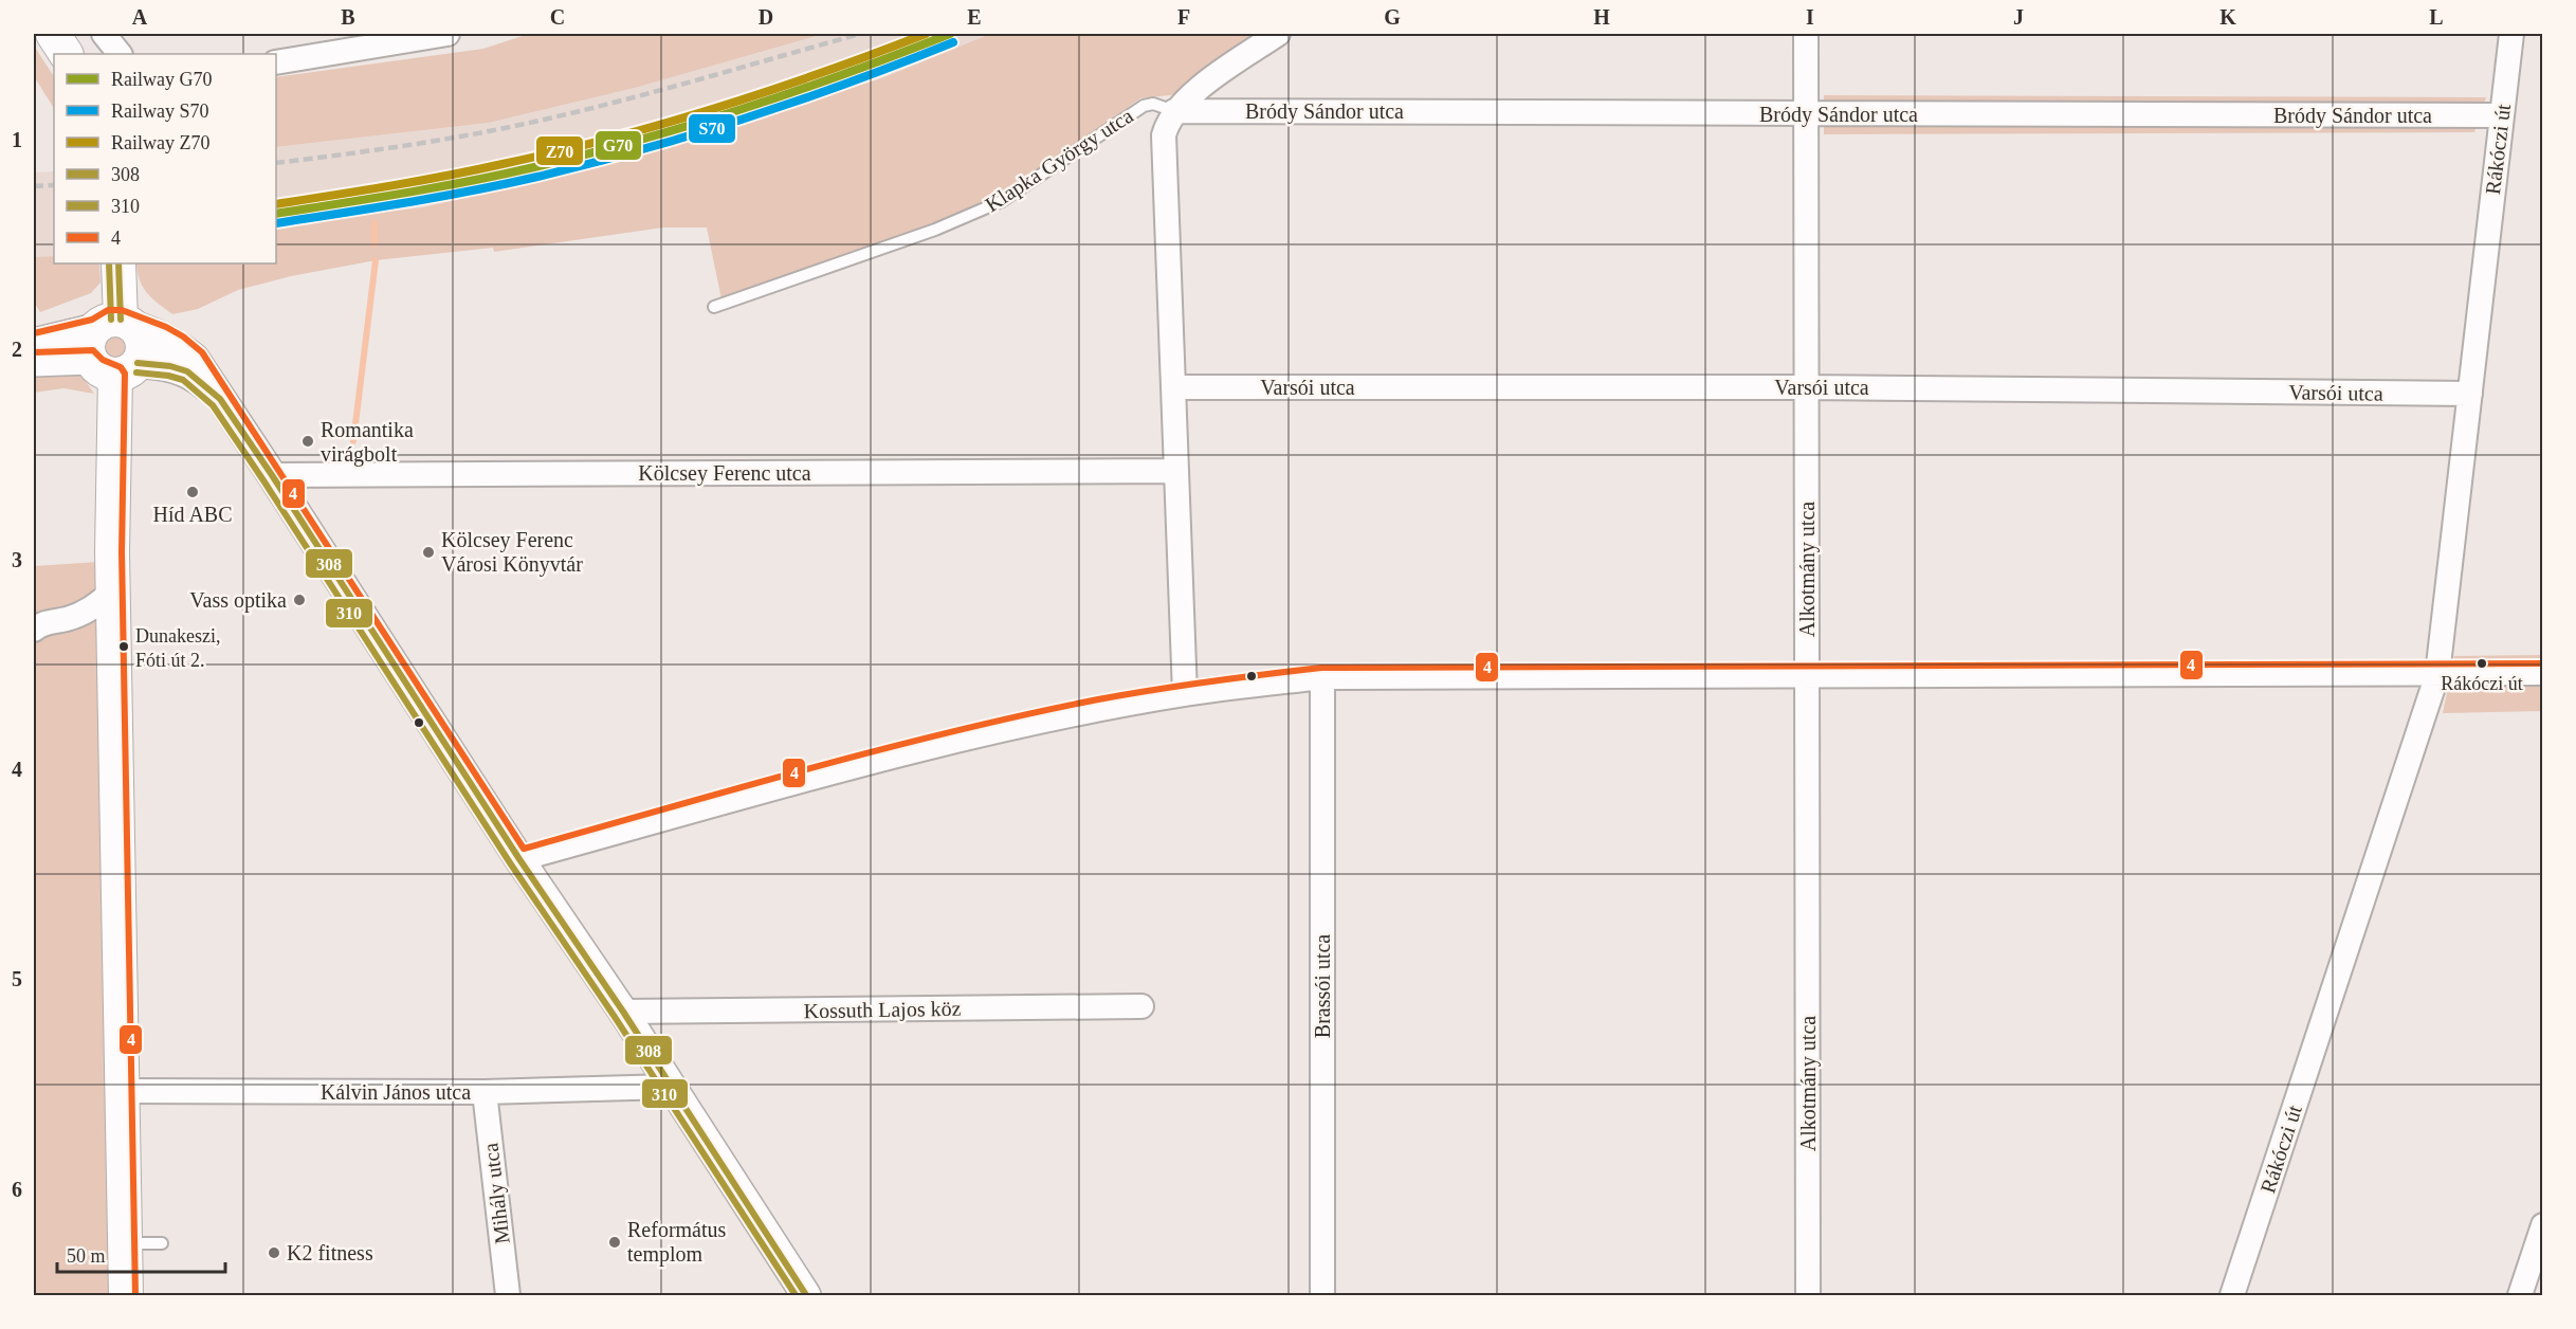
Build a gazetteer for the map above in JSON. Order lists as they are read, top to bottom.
{
  "streets": {
    "street": [
      "Bródy Sándor utca",
      "Rákóczi út",
      "Varsói utca",
      "Kölcsey Ferenc utca",
      "Alkotmány utca",
      "Brassói utca",
      "Kossuth Lajos köz",
      "Kálvin János utca",
      "Mihály utca"
    ],
    "lane": ["Klapka György utca"]
  },
  "crossings": [
    ["Bródy Sándor utca", "Rákóczi út"],
    ["Bródy Sándor utca", "Klapka György utca"],
    ["Bródy Sándor utca", "Alkotmány utca"],
    ["Rákóczi út", "Varsói utca"],
    ["Varsói utca", "Alkotmány utca"],
    ["Kálvin János utca", "Mihály utca"]
  ],
  "places": [
    "Romantika virágbolt",
    "Híd ABC",
    "Kölcsey Ferenc Városi Könyvtár",
    "Vass optika",
    "Dunakeszi, Fóti út 2.",
    "Rákóczi út",
    "Református templom",
    "K2 fitness"
  ],
  "lines": [
    "rail line G70",
    "rail line Z70",
    "rail line S70",
    "transit line 308",
    "transit line 310",
    "transit line 4"
  ],
  "legend": [
    "Railway G70",
    "Railway S70",
    "Railway Z70",
    "308",
    "310",
    "4"
  ],
  "scale_bar": "50 m",
  "grid": {
    "columns": [
      "A",
      "B",
      "C",
      "D",
      "E",
      "F",
      "G",
      "H",
      "I",
      "J",
      "K",
      "L"
    ],
    "rows": [
      "1",
      "2",
      "3",
      "4",
      "5",
      "6"
    ]
  }
}
